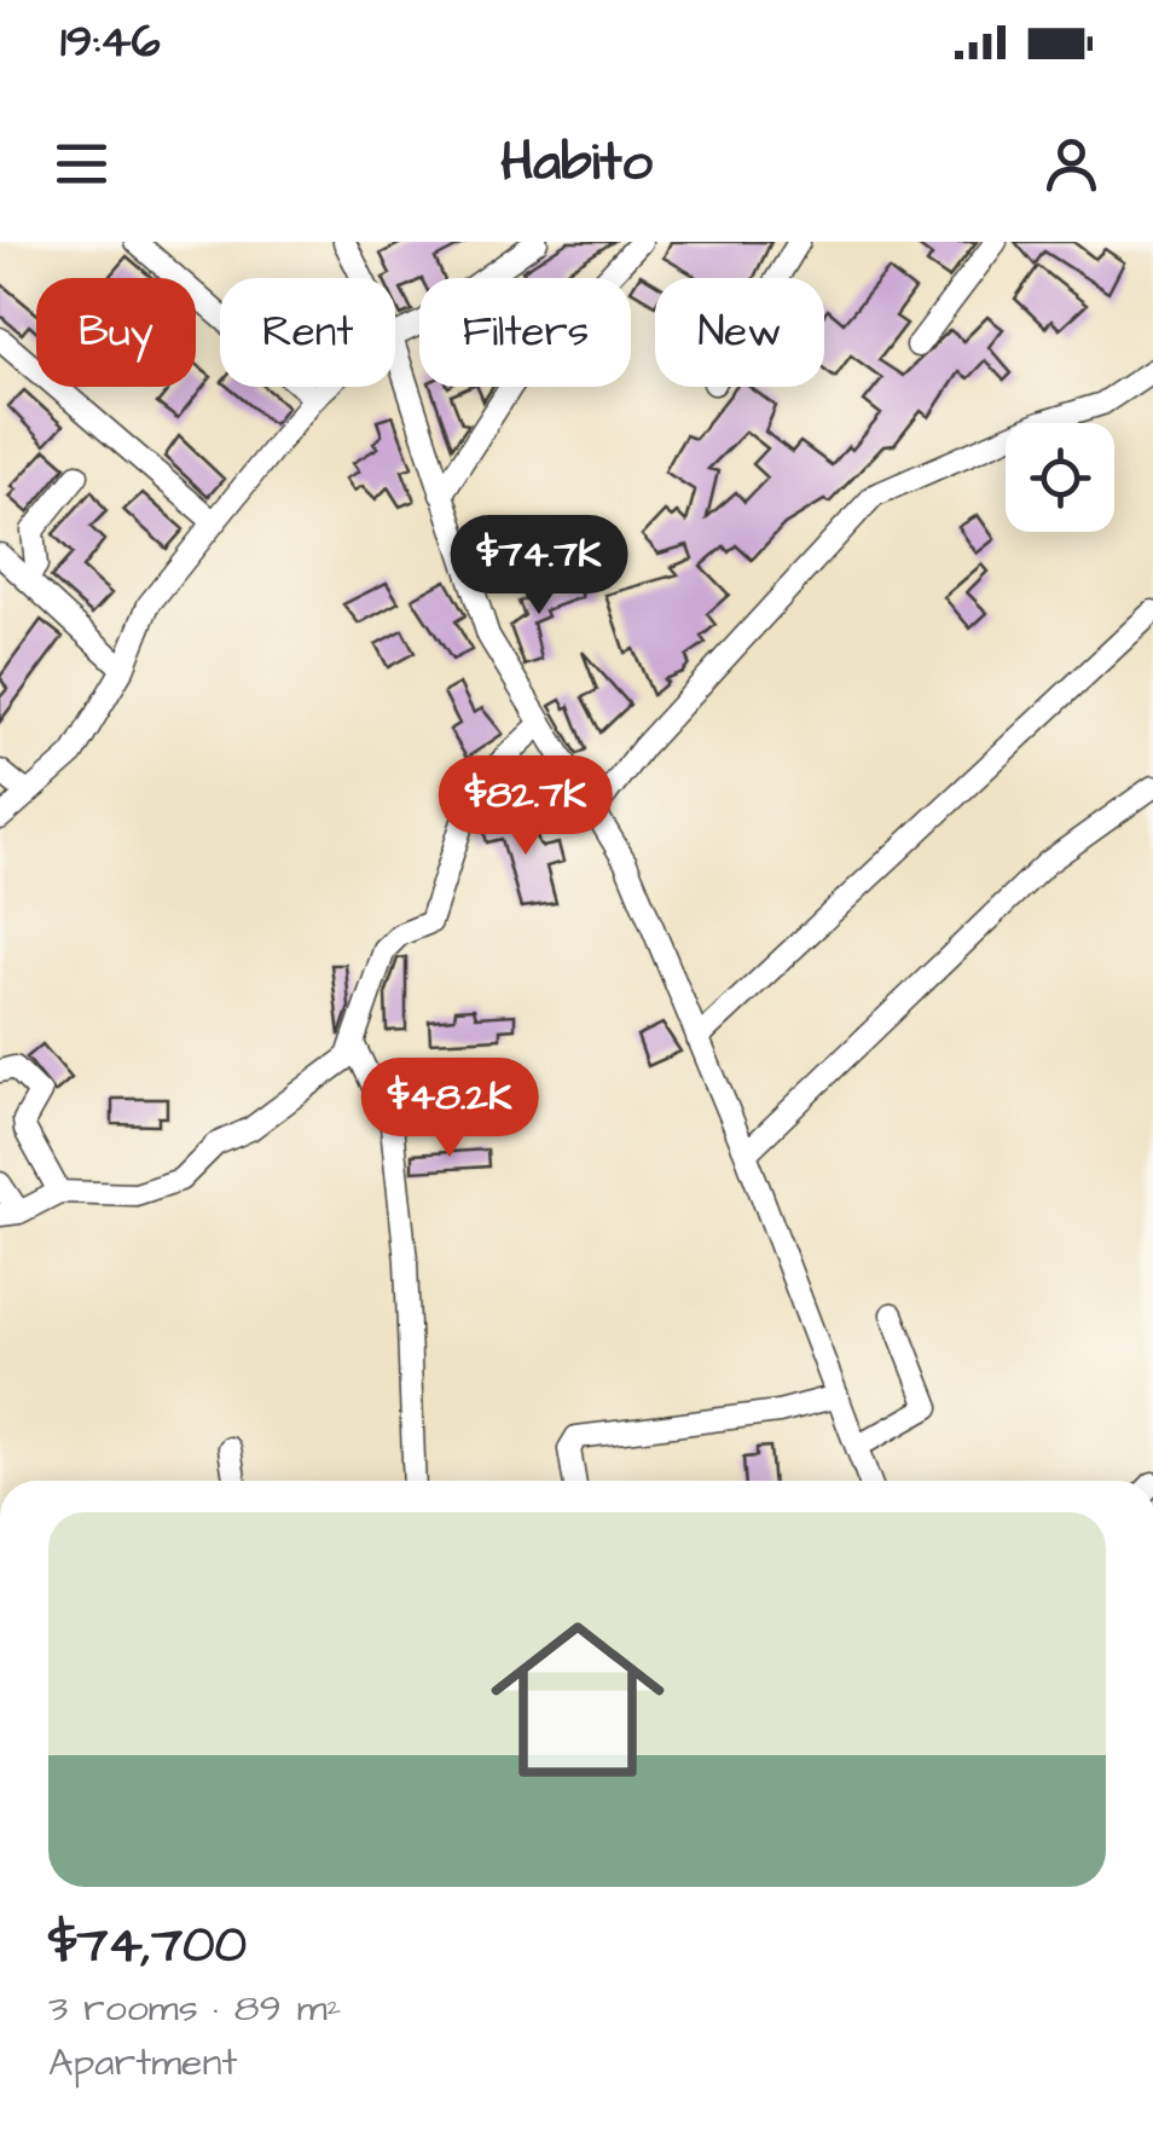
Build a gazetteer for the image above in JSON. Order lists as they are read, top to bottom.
{
  "page": {
    "status": "19:46",
    "header": "Habito",
    "chip": [
      "Buy",
      "Rent",
      "Filters",
      "New"
    ],
    "price": ["$74.7K", "$82.7K", "$48.2K"],
    "list": [
      {
        "name": "$74,700",
        "note": "3 rooms · 89 m² · Apartment"
      }
    ]
  }
}
